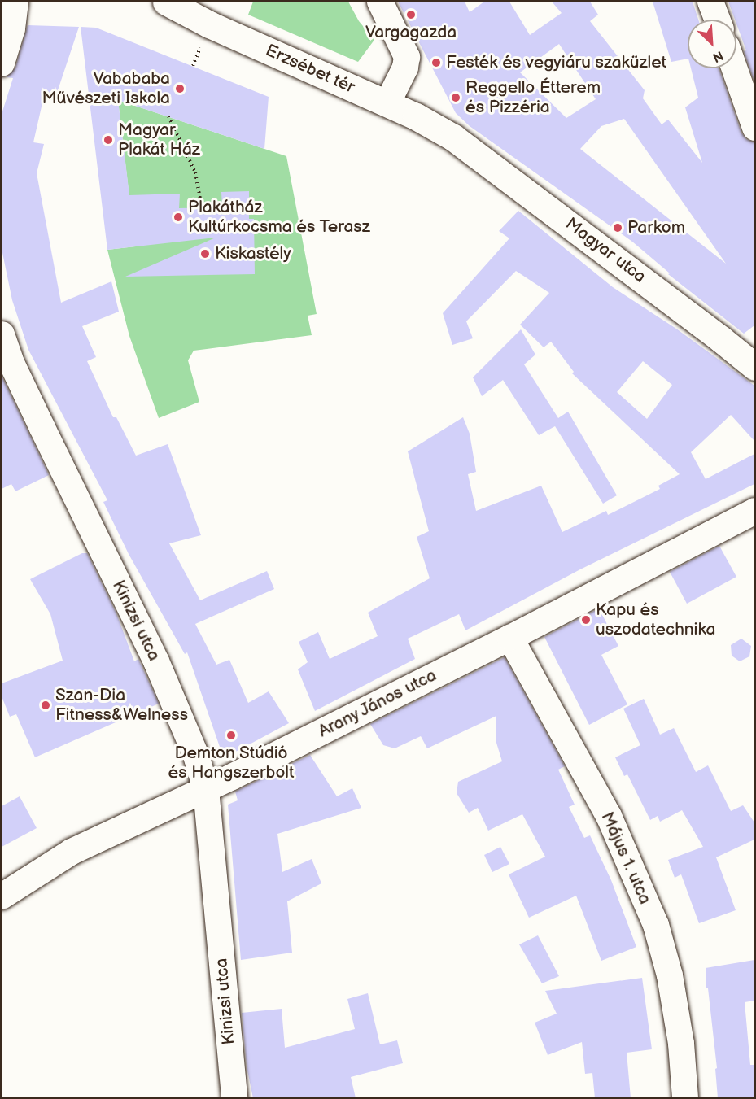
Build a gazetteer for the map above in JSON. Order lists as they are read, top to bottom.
{
  "streets": {
    "street": [
      "Erzsébet tér",
      "Magyar utca",
      "Kinizsi utca",
      "Arany János utca",
      "Május 1. utca"
    ]
  },
  "crossings": [
    ["Erzsébet tér", "Magyar utca"],
    ["Kinizsi utca", "Arany János utca"],
    ["Arany János utca", "Május 1. utca"]
  ],
  "places": [
    "Vargagazda",
    "Festék és vegyiáru szaküzlet",
    "Vabababa Művészeti Iskola",
    "Reggello Étterem és Pizzéria",
    "Magyar Plakát Ház",
    "Plakátház Kultúrkocsma és Terasz",
    "Parkom",
    "Kiskastély",
    "Kapu és uszodatechnika",
    "Szan-Dia Fitness&Welness",
    "Demton Stúdió és Hangszerbolt"
  ],
  "north": "bottom right"
}
